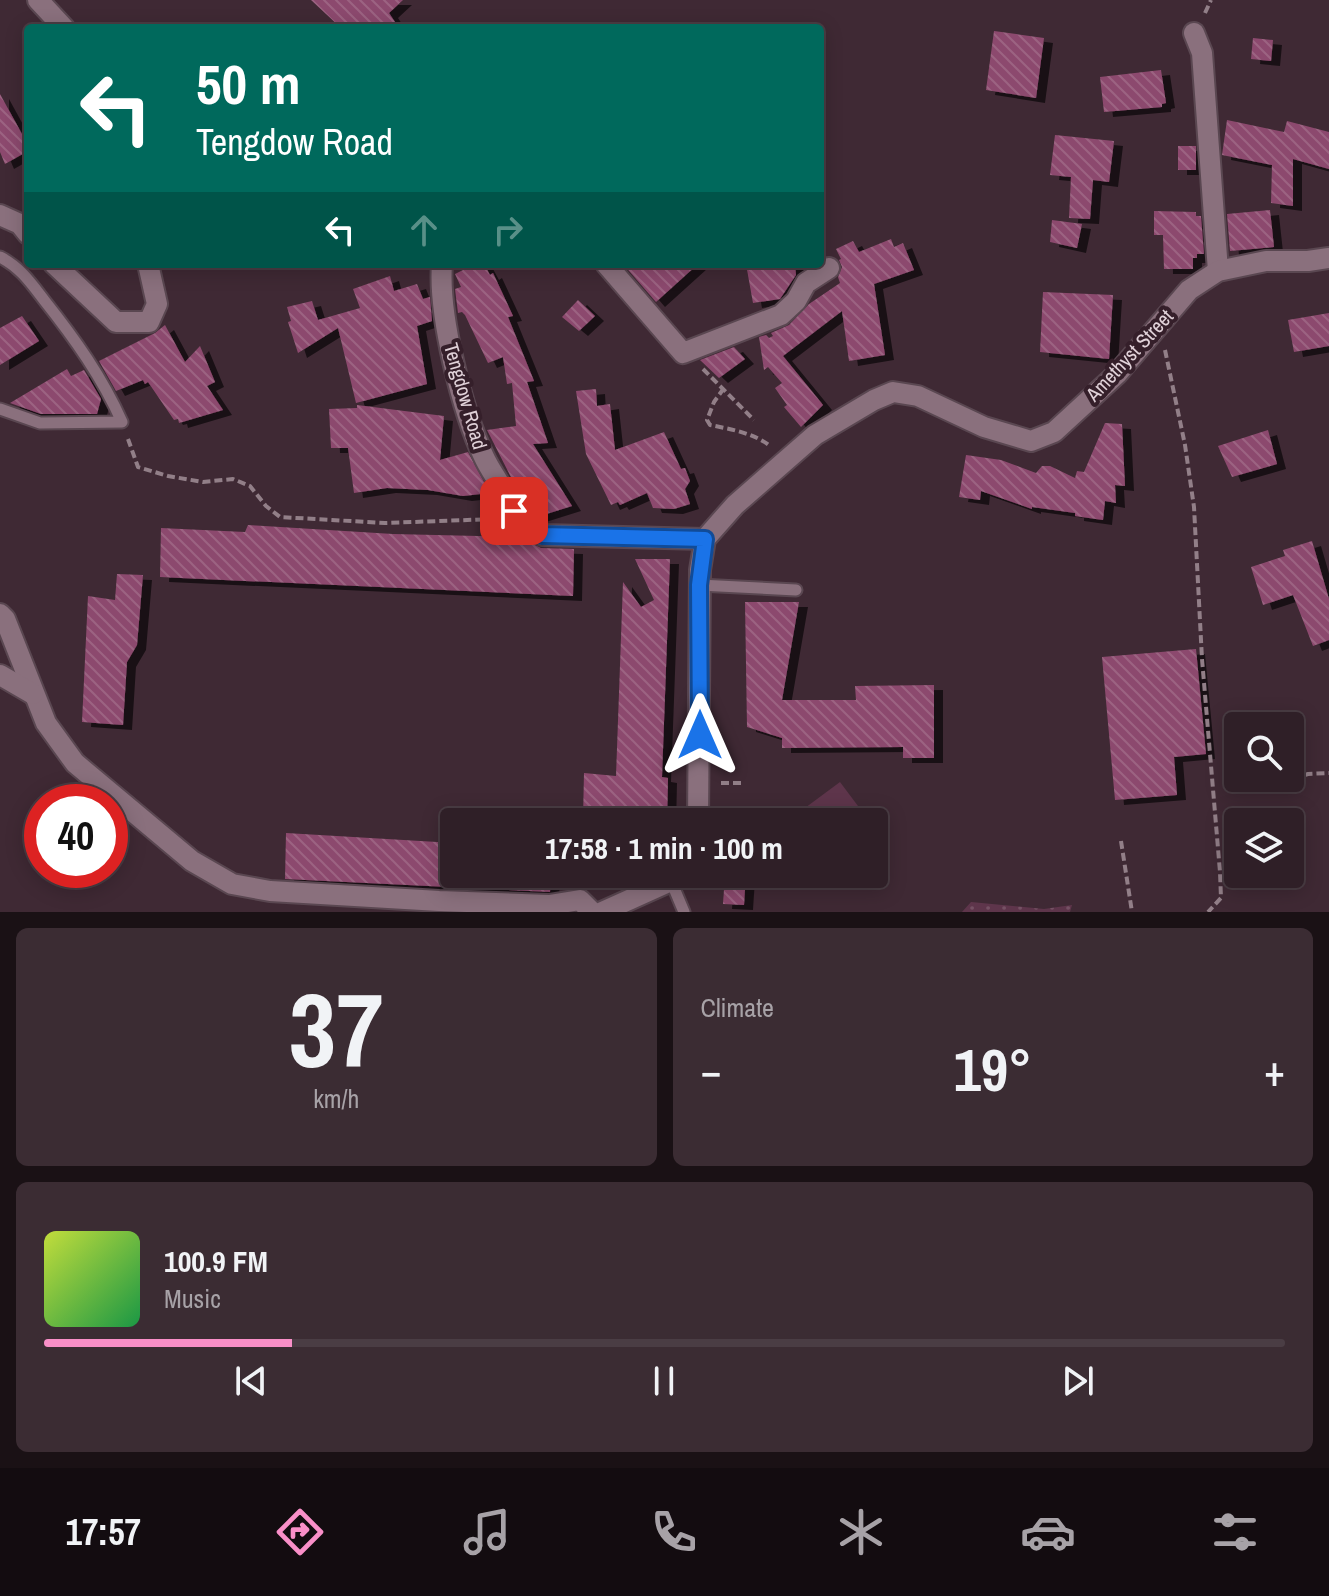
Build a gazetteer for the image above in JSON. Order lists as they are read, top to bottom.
{
  "streets": {
    "street": ["Amethyst Street", "Tengdow Road"]
  },
  "crossings": [
    ["Amethyst Street", "Tengdow Road"]
  ],
  "page": {
    "turn": ["50 m", "Tengdow Road"],
    "limit": "40",
    "trip": "17:58 · 1 min · 100 m",
    "tile": [
      ["37", "km/h"],
      "Climate"
    ],
    "heat": ["−", "19°", "+"],
    "song": ["100.9 FM", "Music"],
    "tabs": "17:57"
  }
}
